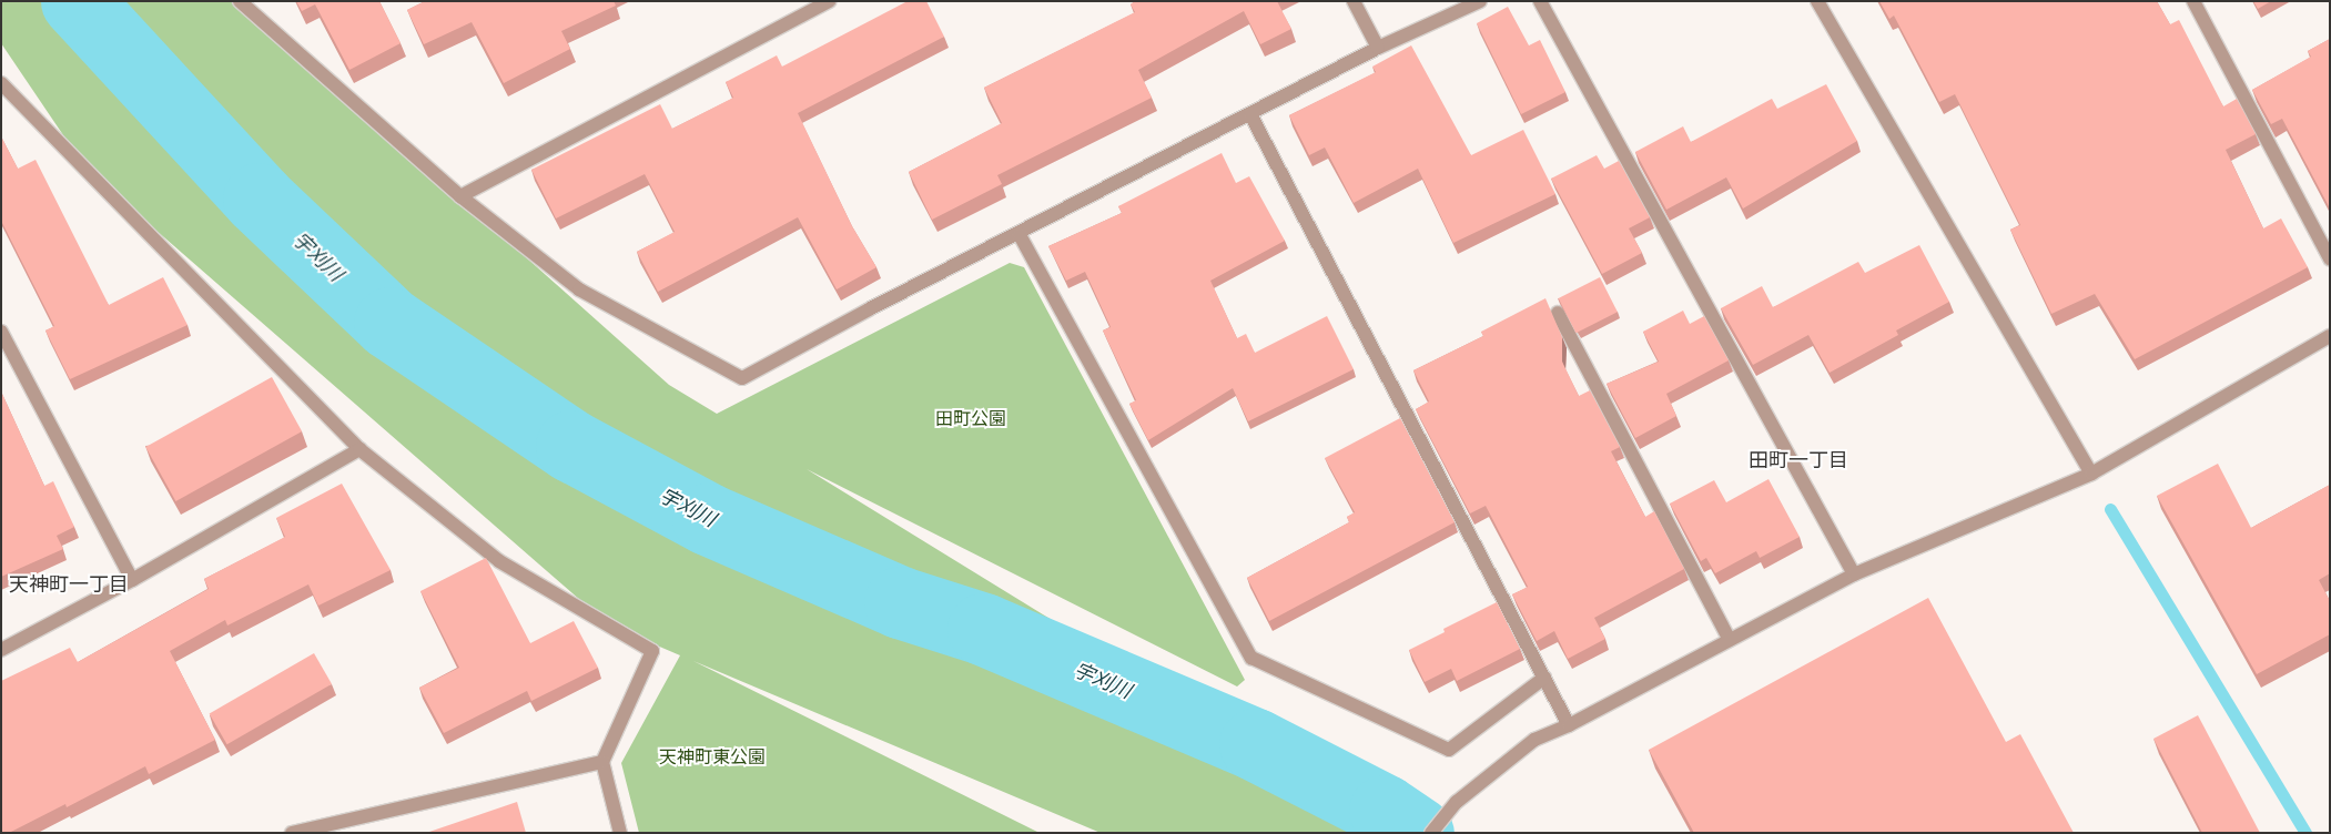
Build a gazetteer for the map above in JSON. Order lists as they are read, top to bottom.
{
  "districts": ["田町一丁目", "天神町一丁目"],
  "water": ["宇刈川"],
  "parks": ["田町公園", "天神町東公園"]
}
